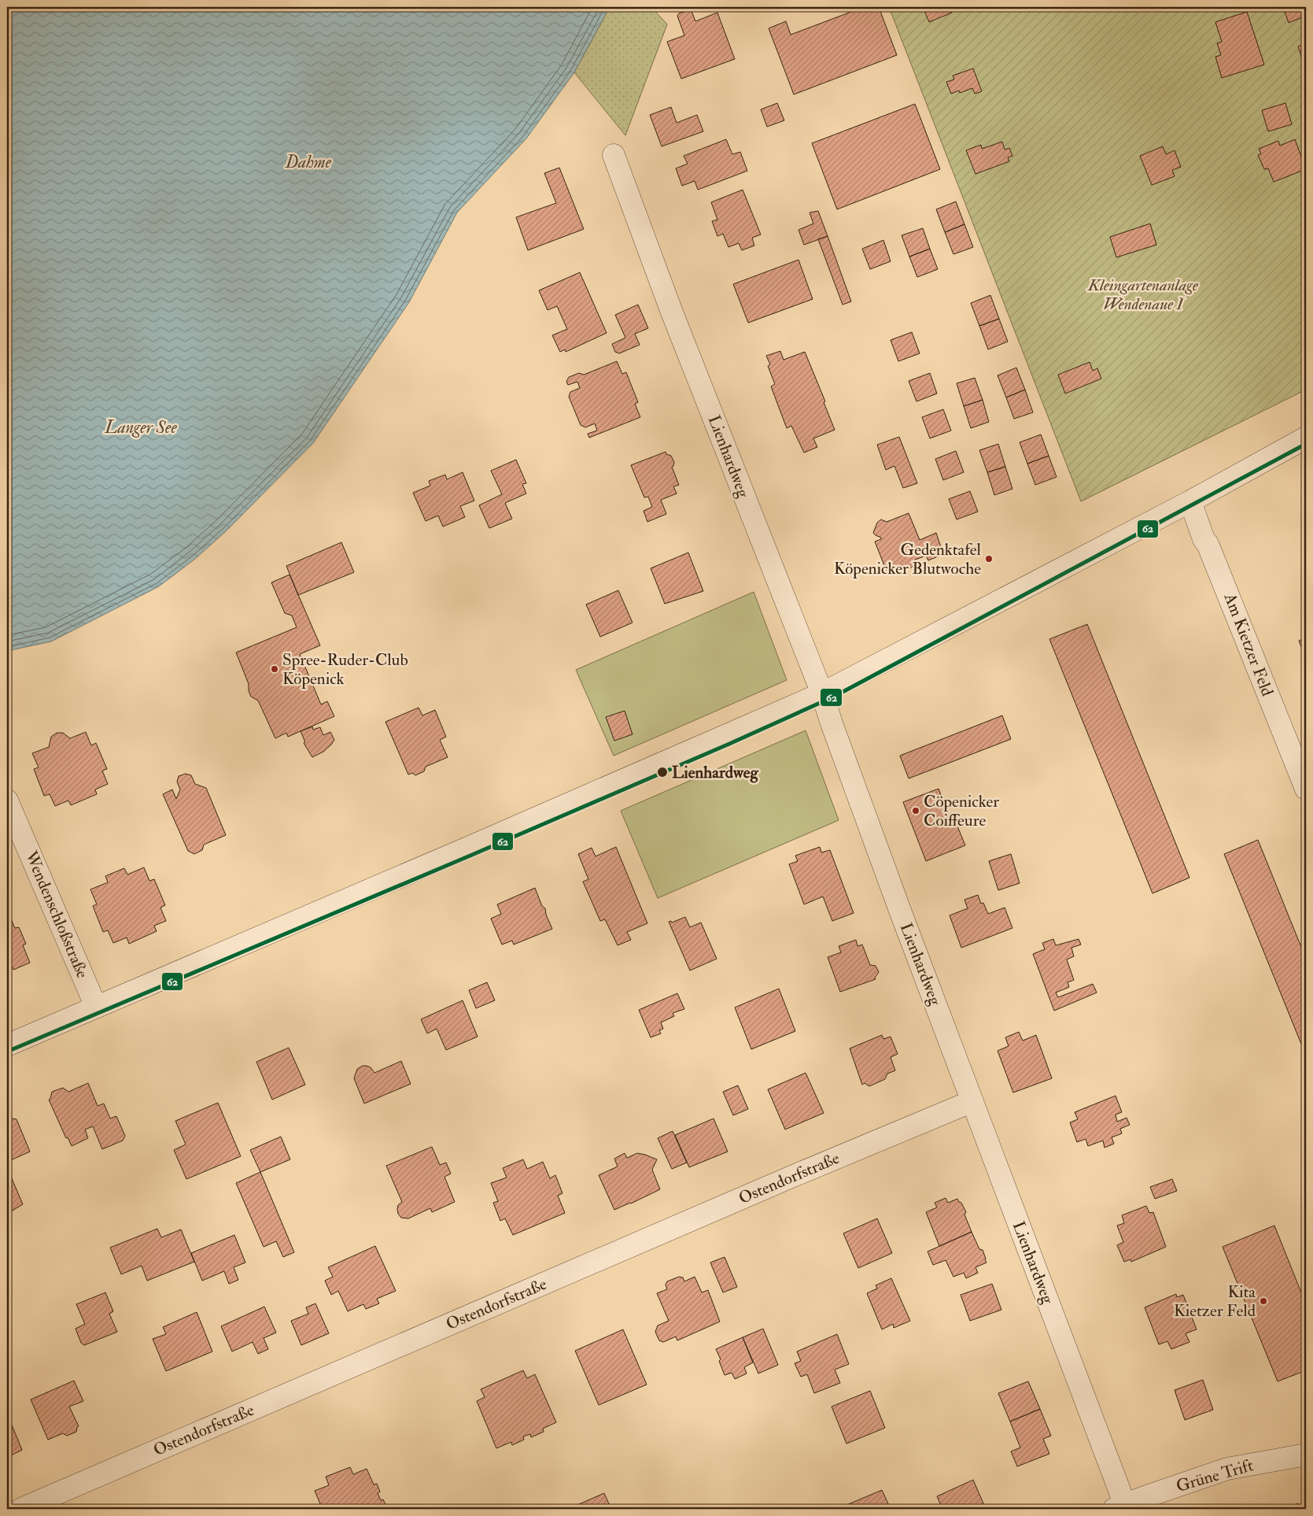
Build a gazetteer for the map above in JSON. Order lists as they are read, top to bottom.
{
  "streets": {
    "street": [
      "Lienhardweg",
      "Am Kietzer Feld",
      "Wendenschloßstraße",
      "Ostendorfstraße",
      "Grüne Trift"
    ]
  },
  "crossings": [
    ["Lienhardweg", "Ostendorfstraße"],
    ["Lienhardweg", "Grüne Trift"]
  ],
  "water": ["Dahme", "Langer See"],
  "parks": ["Kleingartenanlage Wendenaue I"],
  "places": [
    "Gedenktafel Köpenicker Blutwoche",
    "Spree-Ruder-Club Köpenick",
    "Lienhardweg",
    "Cöpenicker Coiffeure",
    "Kita Kietzer Feld"
  ],
  "lines": ["transit line 62"]
}
